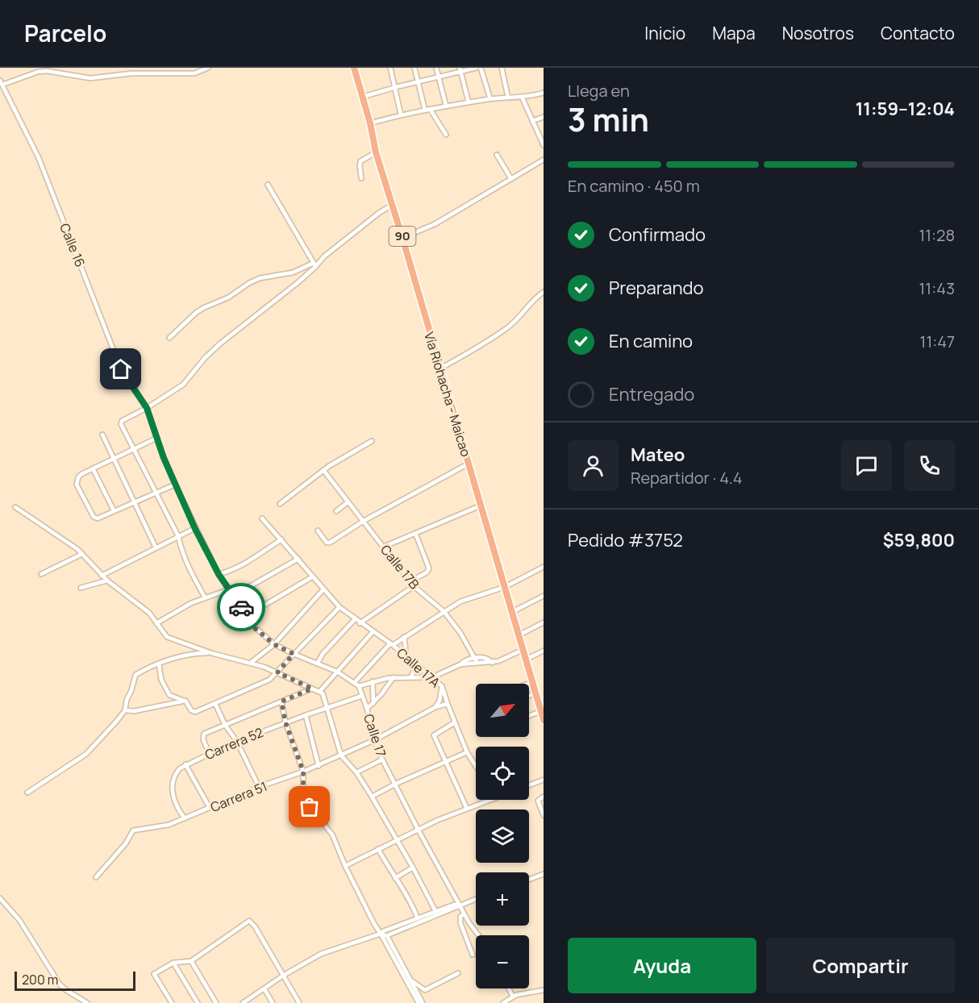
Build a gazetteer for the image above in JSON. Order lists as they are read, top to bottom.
{
  "streets": {
    "highway": ["90", "Vía Riohacha - Maicao"],
    "street": [
      "Calle 16",
      "Calle 17B",
      "Calle 17A",
      "Calle 17",
      "Carrera 52",
      "Carrera 51"
    ]
  },
  "crossings": [
    ["Calle 17A", "Carrera 51"],
    ["Calle 17", "Carrera 52"],
    ["Calle 17", "Carrera 51"],
    ["Carrera 52", "Carrera 51"]
  ],
  "scale_bar": "200 m",
  "north": "top right",
  "page": {
    "header": "Parcelo",
    "nav": [
      "Inicio",
      "Mapa",
      "Nosotros",
      "Contacto"
    ],
    "heading": ["3 min", "Llega en", "11:59–12:04"],
    "panel": [
      "Mateo",
      "Repartidor · 4.4",
      "Pedido #3752",
      "$59,800"
    ],
    "bar": "En camino · 450 m",
    "list": [
      ["Confirmado", "11:28"],
      ["Preparando", "11:43"],
      ["En camino", "11:47"],
      "Entregado"
    ],
    "map_buttons": ["+", "−"],
    "buttons": ["Ayuda", "Compartir"],
    "scale": "200 m"
  }
}
